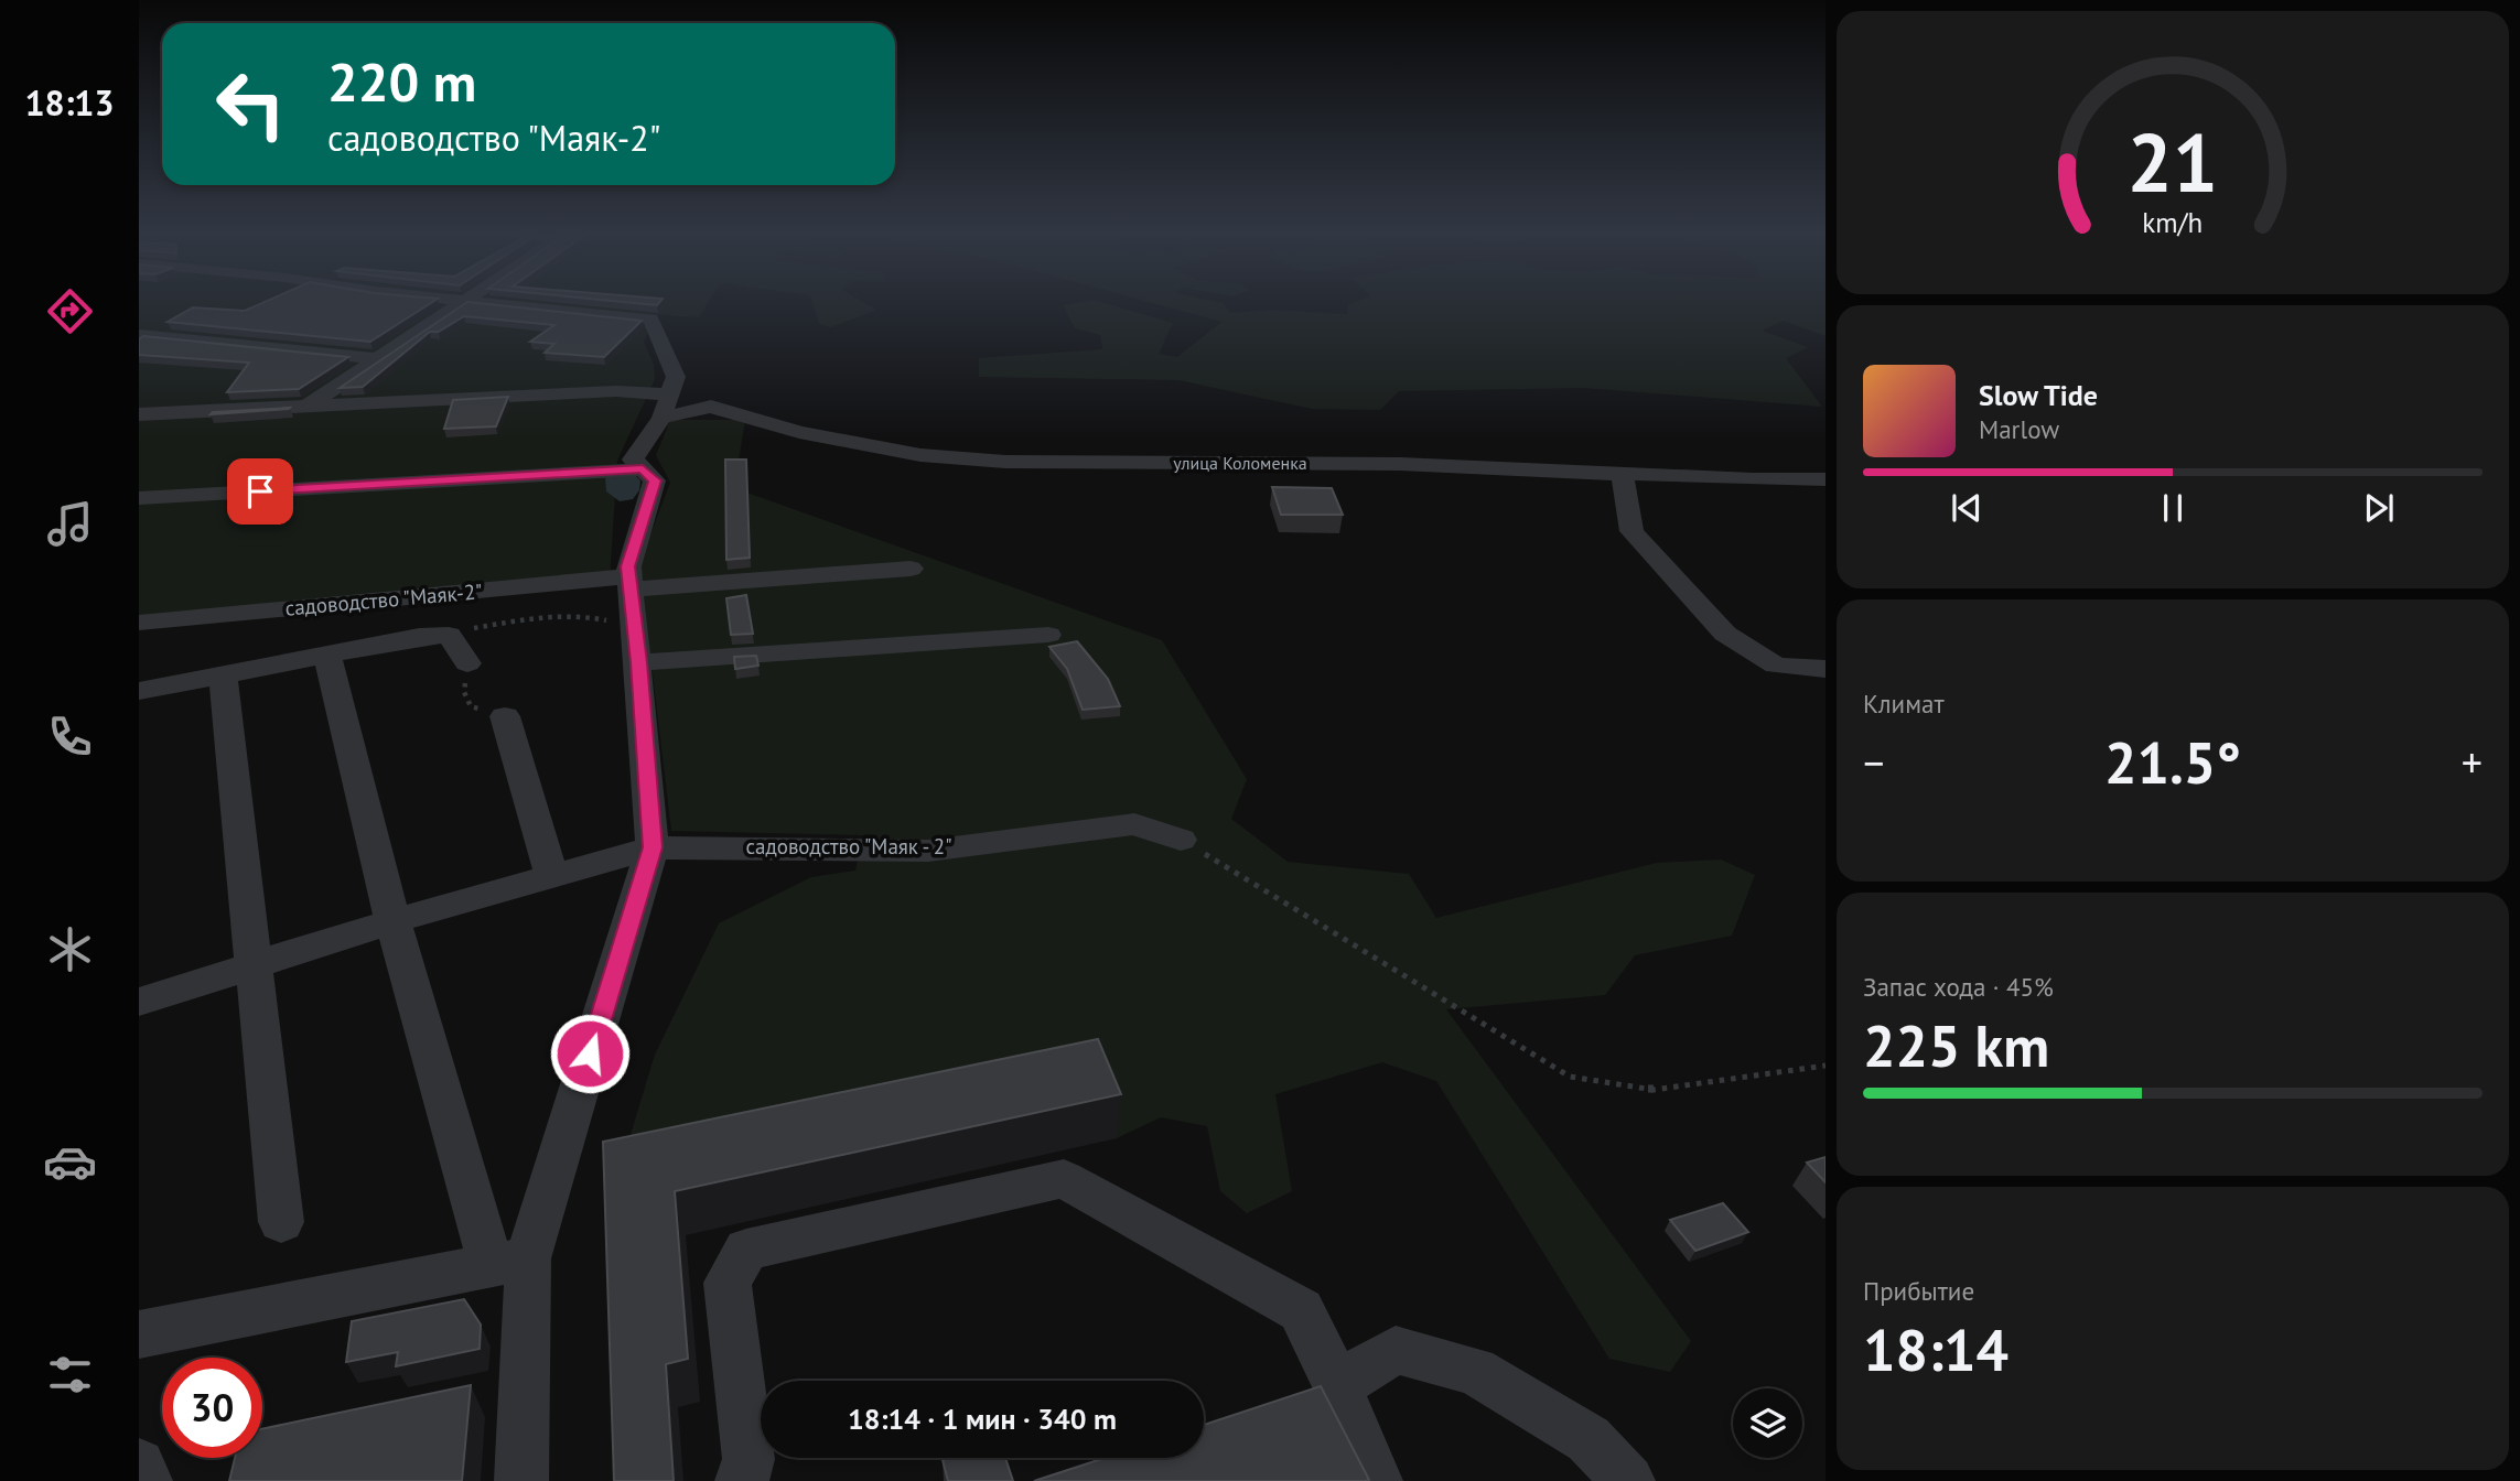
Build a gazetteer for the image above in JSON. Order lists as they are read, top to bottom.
{
  "streets": {
    "street": ["улица Коломенка", "садоводство \"Маяк-2\"", "садоводство \"Маяк - 2\""]
  },
  "page": {
    "tabs": "18:13",
    "turn": ["220 m", "садоводство \"Маяк-2\""],
    "song": ["Slow Tide", "Marlow"],
    "tile": [
      "Климат",
      ["Запас хода · 45%", "225 km"],
      ["Прибытие", "18:14"]
    ],
    "heat": ["−", "21.5°", "+"],
    "limit": "30",
    "trip": "18:14 · 1 мин · 340 m",
    "gauge": ["21", "km/h"]
  }
}
